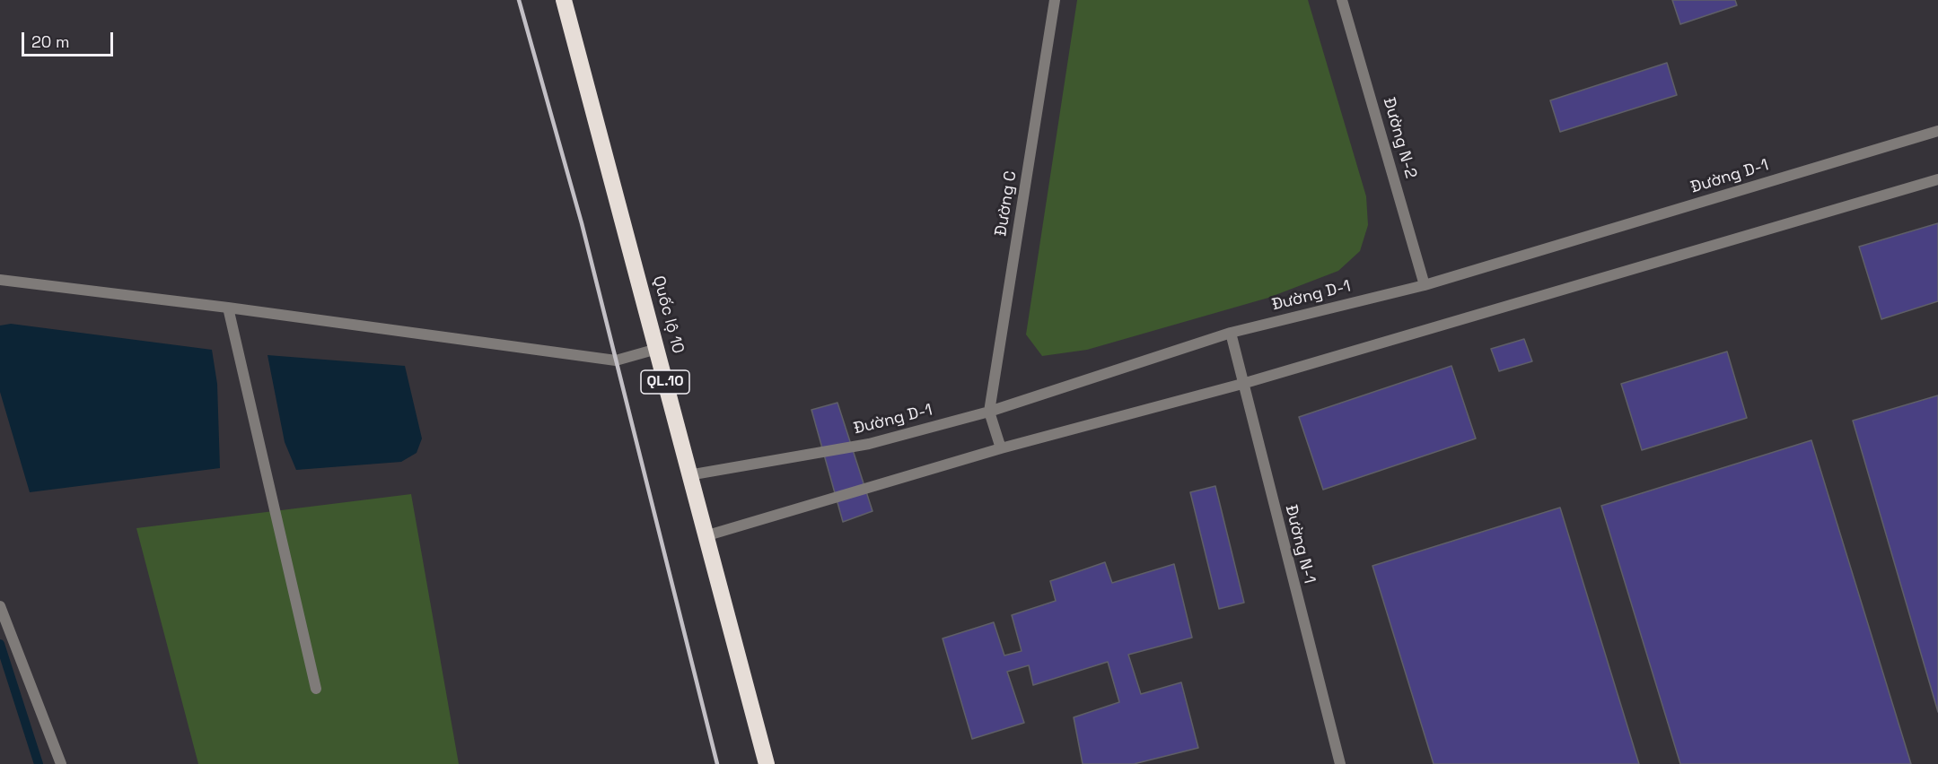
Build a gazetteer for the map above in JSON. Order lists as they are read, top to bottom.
{
  "streets": {
    "highway": ["Quốc lộ 10", "QL.10"],
    "street": [
      "Đường N-2",
      "Đường D-1",
      "Đường C",
      "Đường N-1"
    ]
  },
  "crossings": [
    ["Đường N-2", "Đường D-1"],
    ["Đường D-1", "Đường C"],
    ["Đường D-1", "Quốc lộ 10"],
    ["Đường D-1", "Đường N-1"]
  ],
  "scale_bar": "20 m"
}
